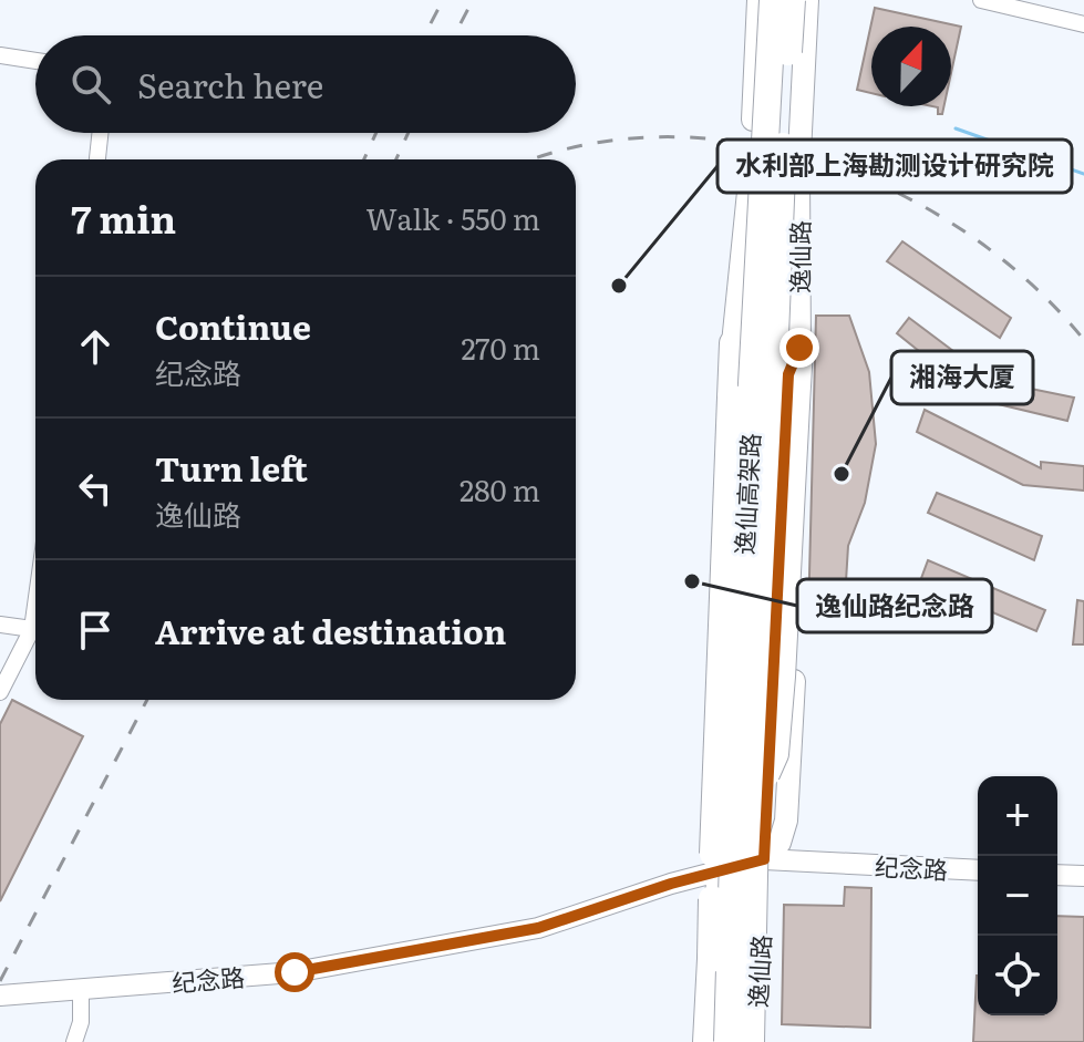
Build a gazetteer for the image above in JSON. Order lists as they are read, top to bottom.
{
  "streets": {
    "highway": ["逸仙高架路"],
    "main road": ["逸仙路"],
    "street": ["纪念路"]
  },
  "crossings": [
    ["逸仙路", "逸仙高架路"],
    ["逸仙路", "纪念路"],
    ["逸仙高架路", "纪念路"]
  ],
  "places": ["水利部上海勘测设计研究院", "湘海大厦", "逸仙路纪念路"],
  "north": "top",
  "page": {
    "search": "Search here",
    "heading": ["7 min", "Walk · 550 m"],
    "list": [
      ["Continue", "纪念路", "270 m"],
      ["Turn left", "逸仙路", "280 m"],
      "Arrive at destination"
    ],
    "map_buttons": ["+", "−"]
  }
}
